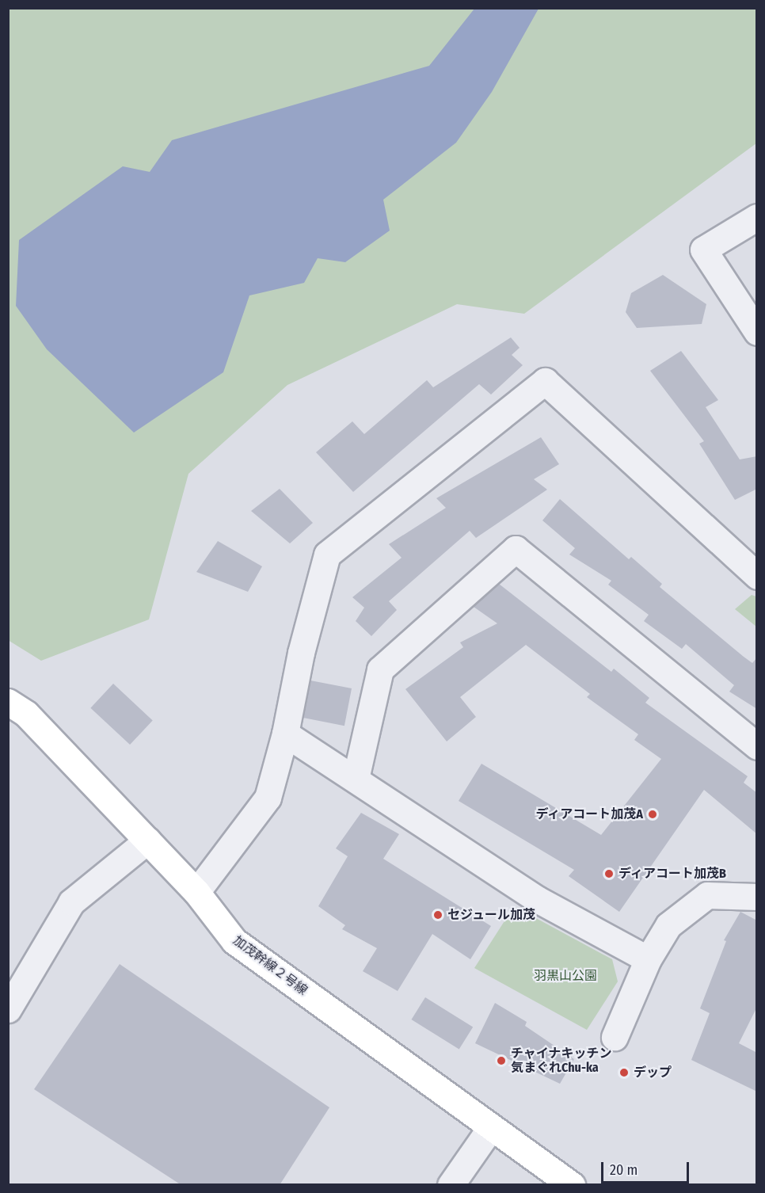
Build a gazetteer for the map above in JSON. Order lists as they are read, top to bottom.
{
  "streets": {
    "street": ["加茂幹線２号線"]
  },
  "parks": ["羽黒山公園"],
  "places": [
    "ディアコート加茂A",
    "ディアコート加茂B",
    "セジュール加茂",
    "チャイナキッチン 気まぐれChu-ka",
    "デップ"
  ],
  "scale_bar": "20 m"
}
